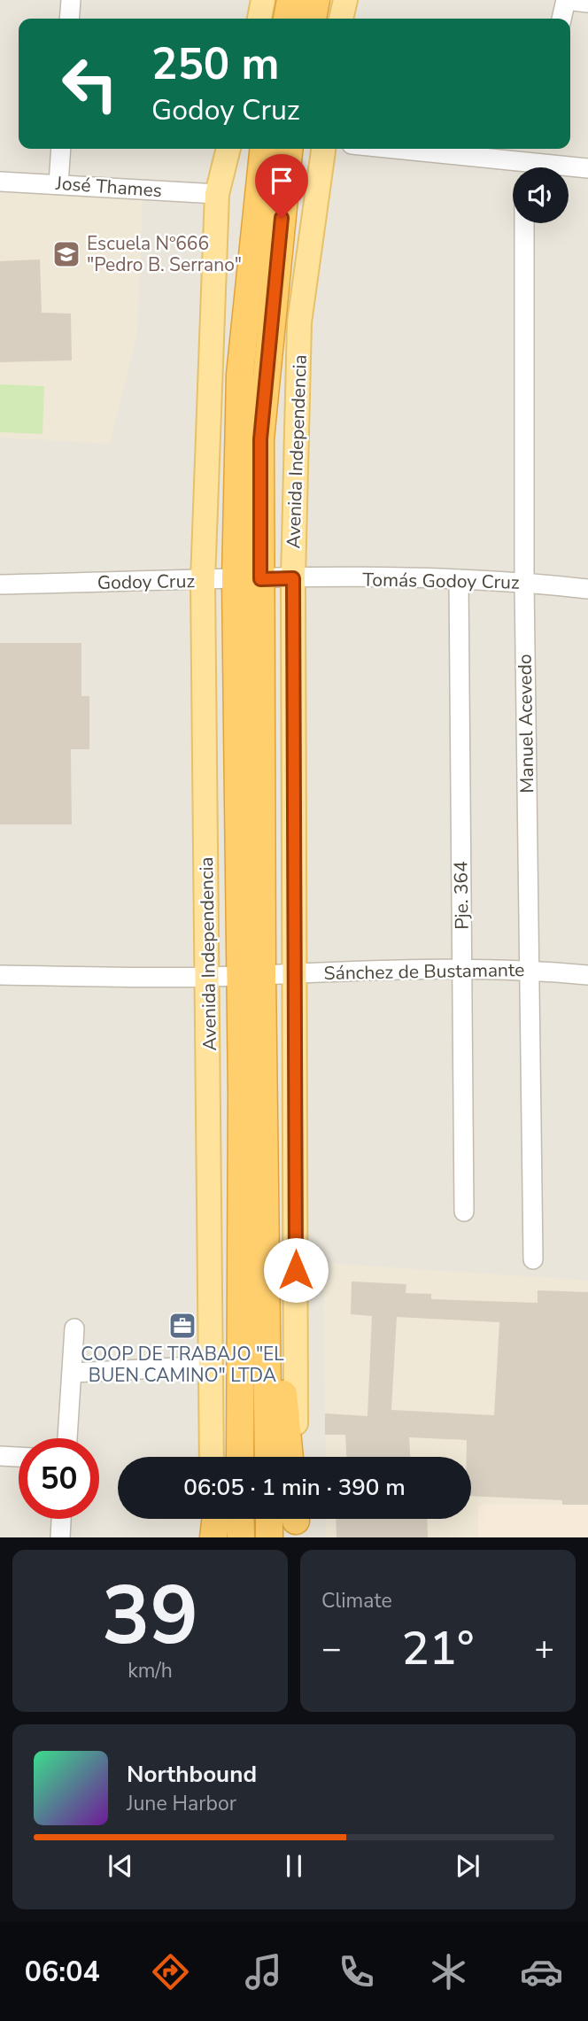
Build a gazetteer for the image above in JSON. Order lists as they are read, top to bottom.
{
  "streets": {
    "highway": ["Avenida Independencia"],
    "street": [
      "José Thames",
      "Tomás Godoy Cruz",
      "Godoy Cruz",
      "Manuel Acevedo",
      "Pje. 364",
      "Sánchez de Bustamante"
    ]
  },
  "crossings": [
    ["José Thames", "Avenida Independencia"],
    ["Avenida Independencia", "Tomás Godoy Cruz"],
    ["Avenida Independencia", "Godoy Cruz"],
    ["Avenida Independencia", "Sánchez de Bustamante"],
    ["Tomás Godoy Cruz", "Godoy Cruz"],
    ["Tomás Godoy Cruz", "Manuel Acevedo"],
    ["Tomás Godoy Cruz", "Pje. 364"],
    ["Manuel Acevedo", "Sánchez de Bustamante"],
    ["Pje. 364", "Sánchez de Bustamante"]
  ],
  "places": {
    "school or university": ["Escuela Nº666 \"Pedro B. Serrano\""],
    "office": ["COOP DE TRABAJO \"EL BUEN CAMINO\" LTDA"]
  },
  "page": {
    "turn": ["250 m", "Godoy Cruz"],
    "limit": "50",
    "trip": "06:05 · 1 min · 390 m",
    "tile": [
      ["39", "km/h"],
      "Climate"
    ],
    "heat": ["−", "21°", "+"],
    "song": ["Northbound", "June Harbor"],
    "tabs": "06:04"
  }
}
